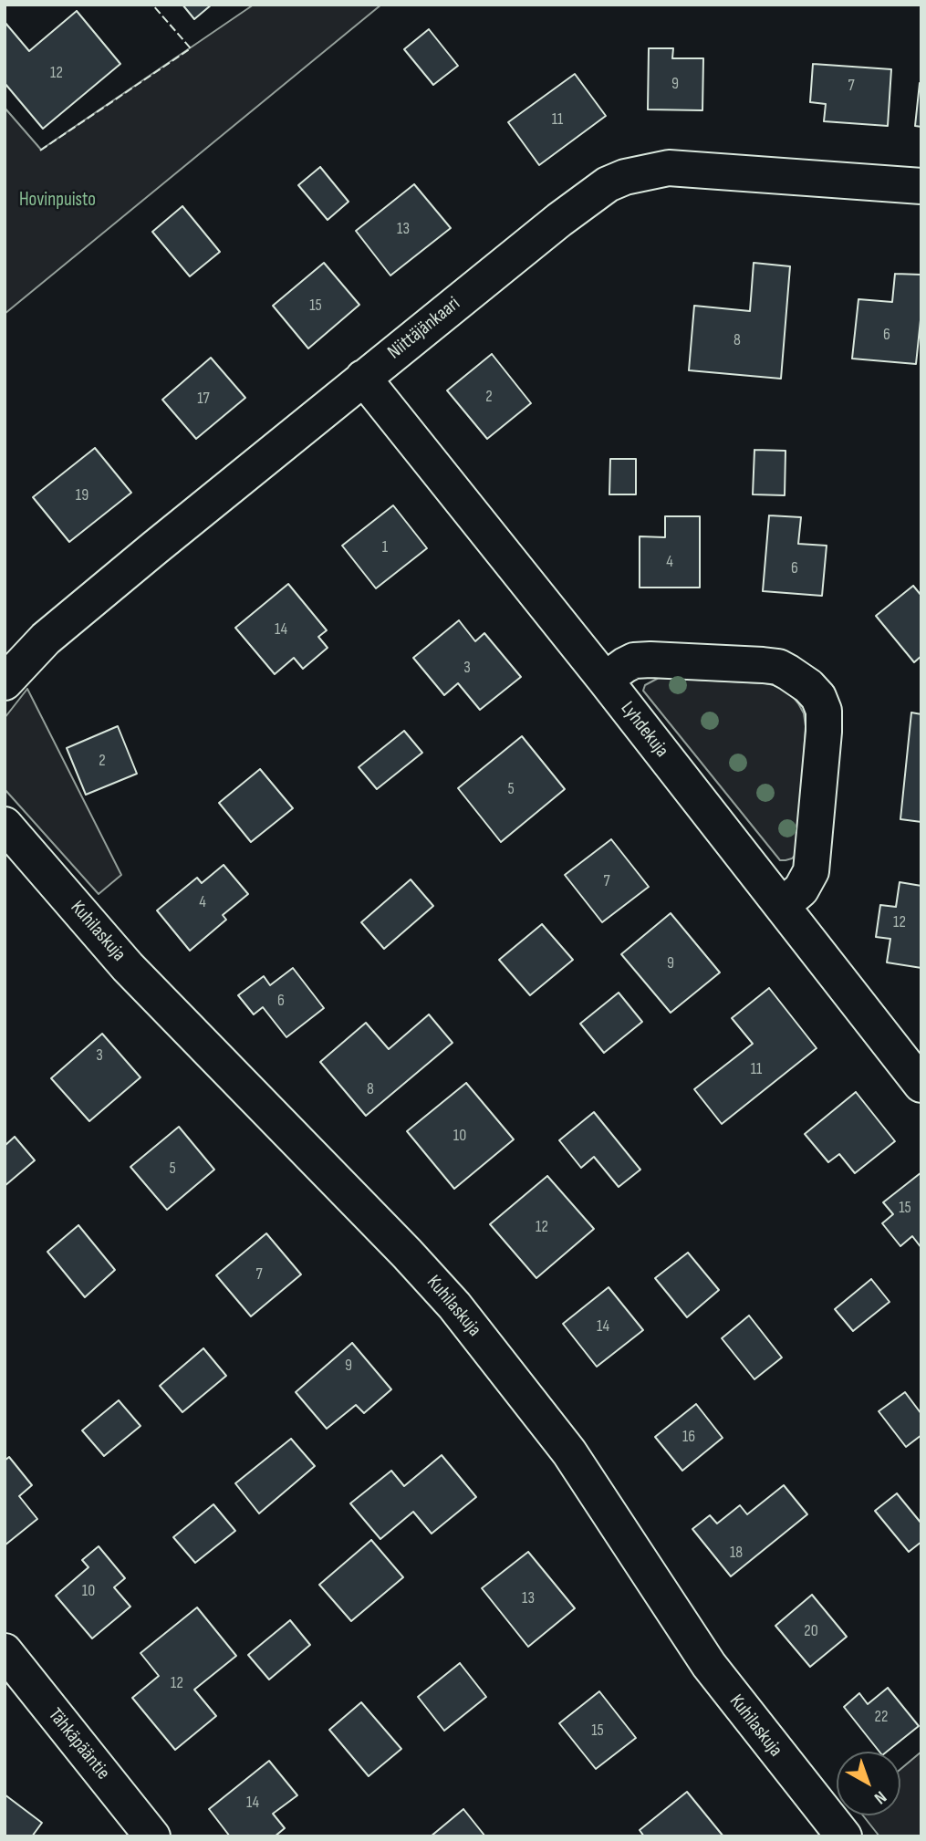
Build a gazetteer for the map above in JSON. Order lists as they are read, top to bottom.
{
  "streets": {
    "street": [
      "Niittäjänkaari",
      "Lyhdekuja",
      "Kuhilaskuja",
      "Tähkäpääntie"
    ]
  },
  "crossings": [
    ["Niittäjänkaari", "Lyhdekuja"]
  ],
  "parks": ["Hovinpuisto"],
  "house_numbers": [
    "12",
    "9",
    "7",
    "11",
    "13",
    "15",
    "6",
    "8",
    "2",
    "17",
    "19",
    "1",
    "4",
    "6",
    "14",
    "3",
    "2",
    "5",
    "7",
    "4",
    "12",
    "9",
    "6",
    "3",
    "11",
    "8",
    "10",
    "5",
    "15",
    "12",
    "7",
    "14",
    "9",
    "16",
    "18",
    "10",
    "13",
    "20",
    "12",
    "22",
    "15",
    "14"
  ],
  "north": "bottom right"
}
